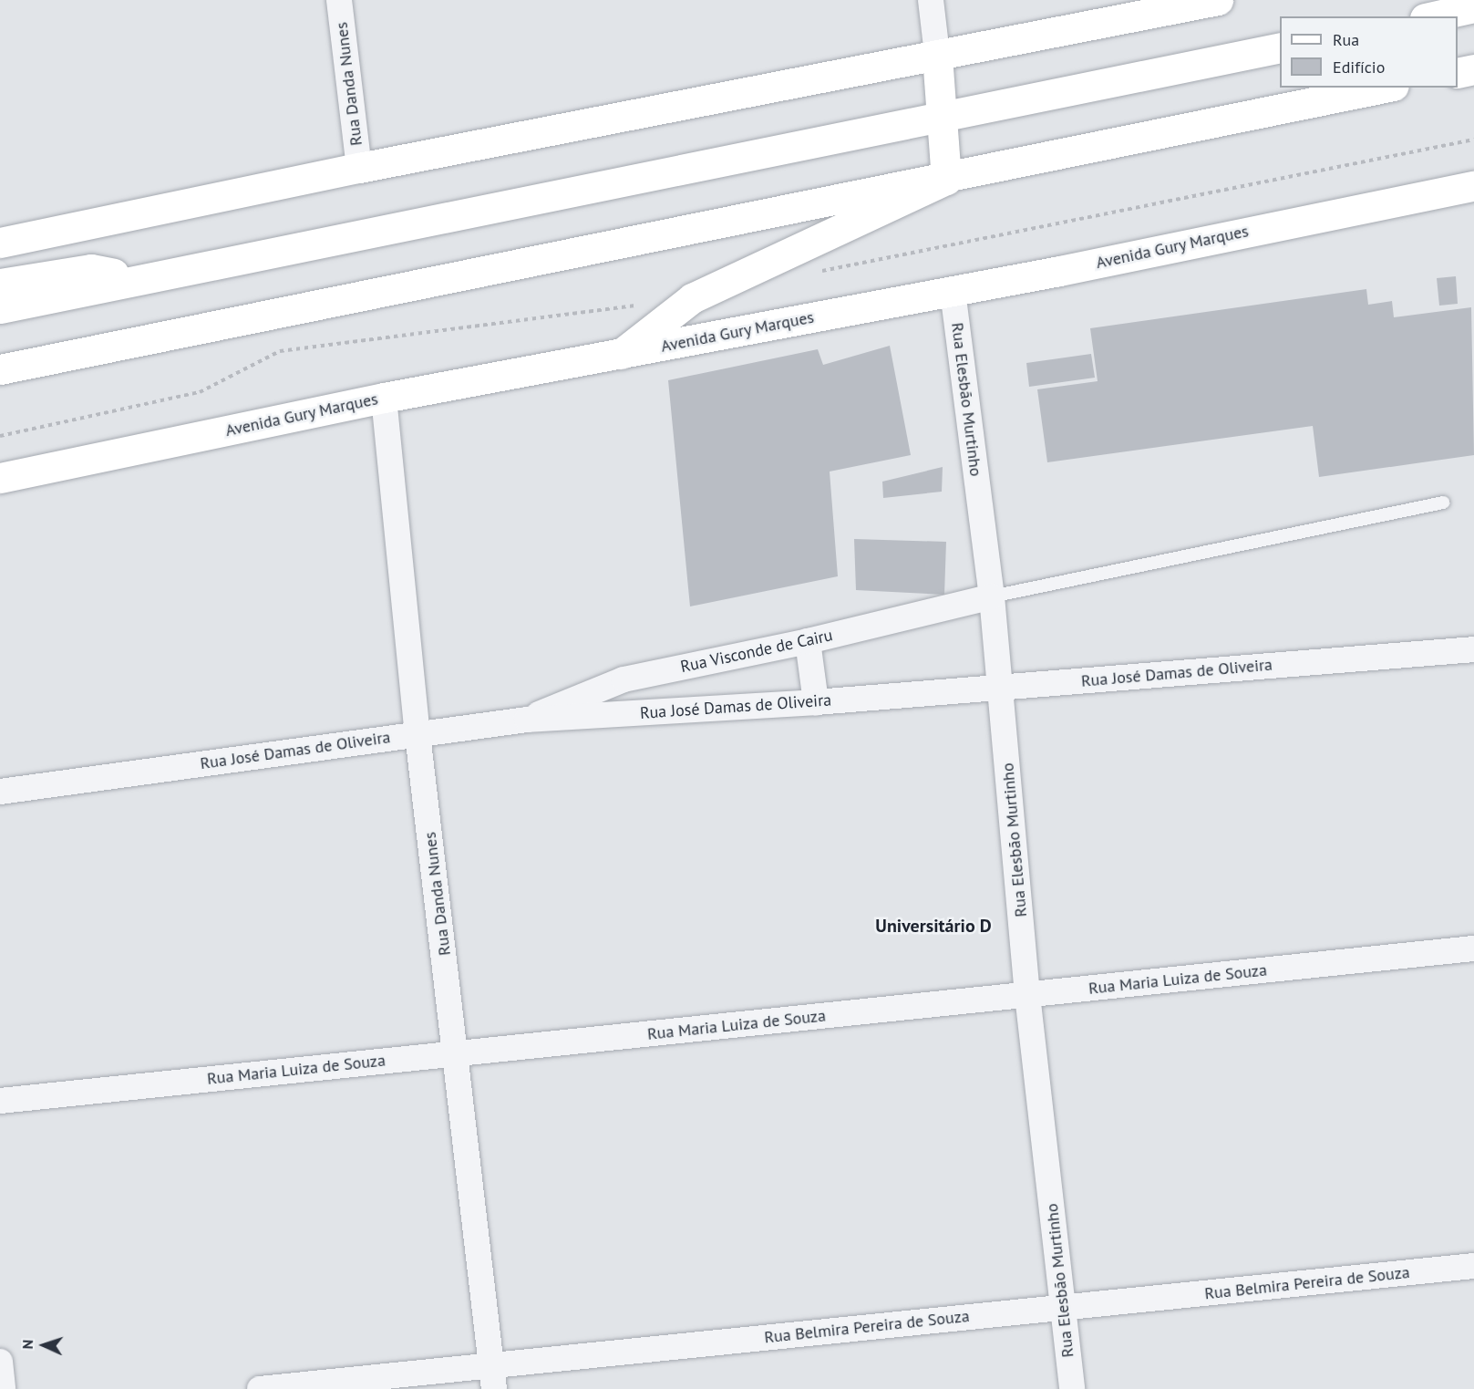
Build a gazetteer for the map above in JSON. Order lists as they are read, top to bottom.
{
  "streets": {
    "main road": ["Avenida Gury Marques"],
    "street": [
      "Rua Danda Nunes",
      "Rua Elesbão Murtinho",
      "Rua Visconde de Cairu",
      "Rua José Damas de Oliveira",
      "Rua Maria Luiza de Souza",
      "Rua Belmira Pereira de Souza"
    ]
  },
  "crossings": [
    ["Rua Danda Nunes", "Avenida Gury Marques"],
    ["Rua Danda Nunes", "Rua José Damas de Oliveira"],
    ["Rua Danda Nunes", "Rua Maria Luiza de Souza"],
    ["Rua Danda Nunes", "Rua Belmira Pereira de Souza"],
    ["Avenida Gury Marques", "Rua Elesbão Murtinho"],
    ["Rua Elesbão Murtinho", "Rua Visconde de Cairu"],
    ["Rua Elesbão Murtinho", "Rua José Damas de Oliveira"],
    ["Rua Elesbão Murtinho", "Rua Maria Luiza de Souza"],
    ["Rua Elesbão Murtinho", "Rua Belmira Pereira de Souza"],
    ["Rua Visconde de Cairu", "Rua José Damas de Oliveira"]
  ],
  "districts": ["Universitário D"],
  "legend": ["Rua", "Edifício"],
  "north": "left"
}
